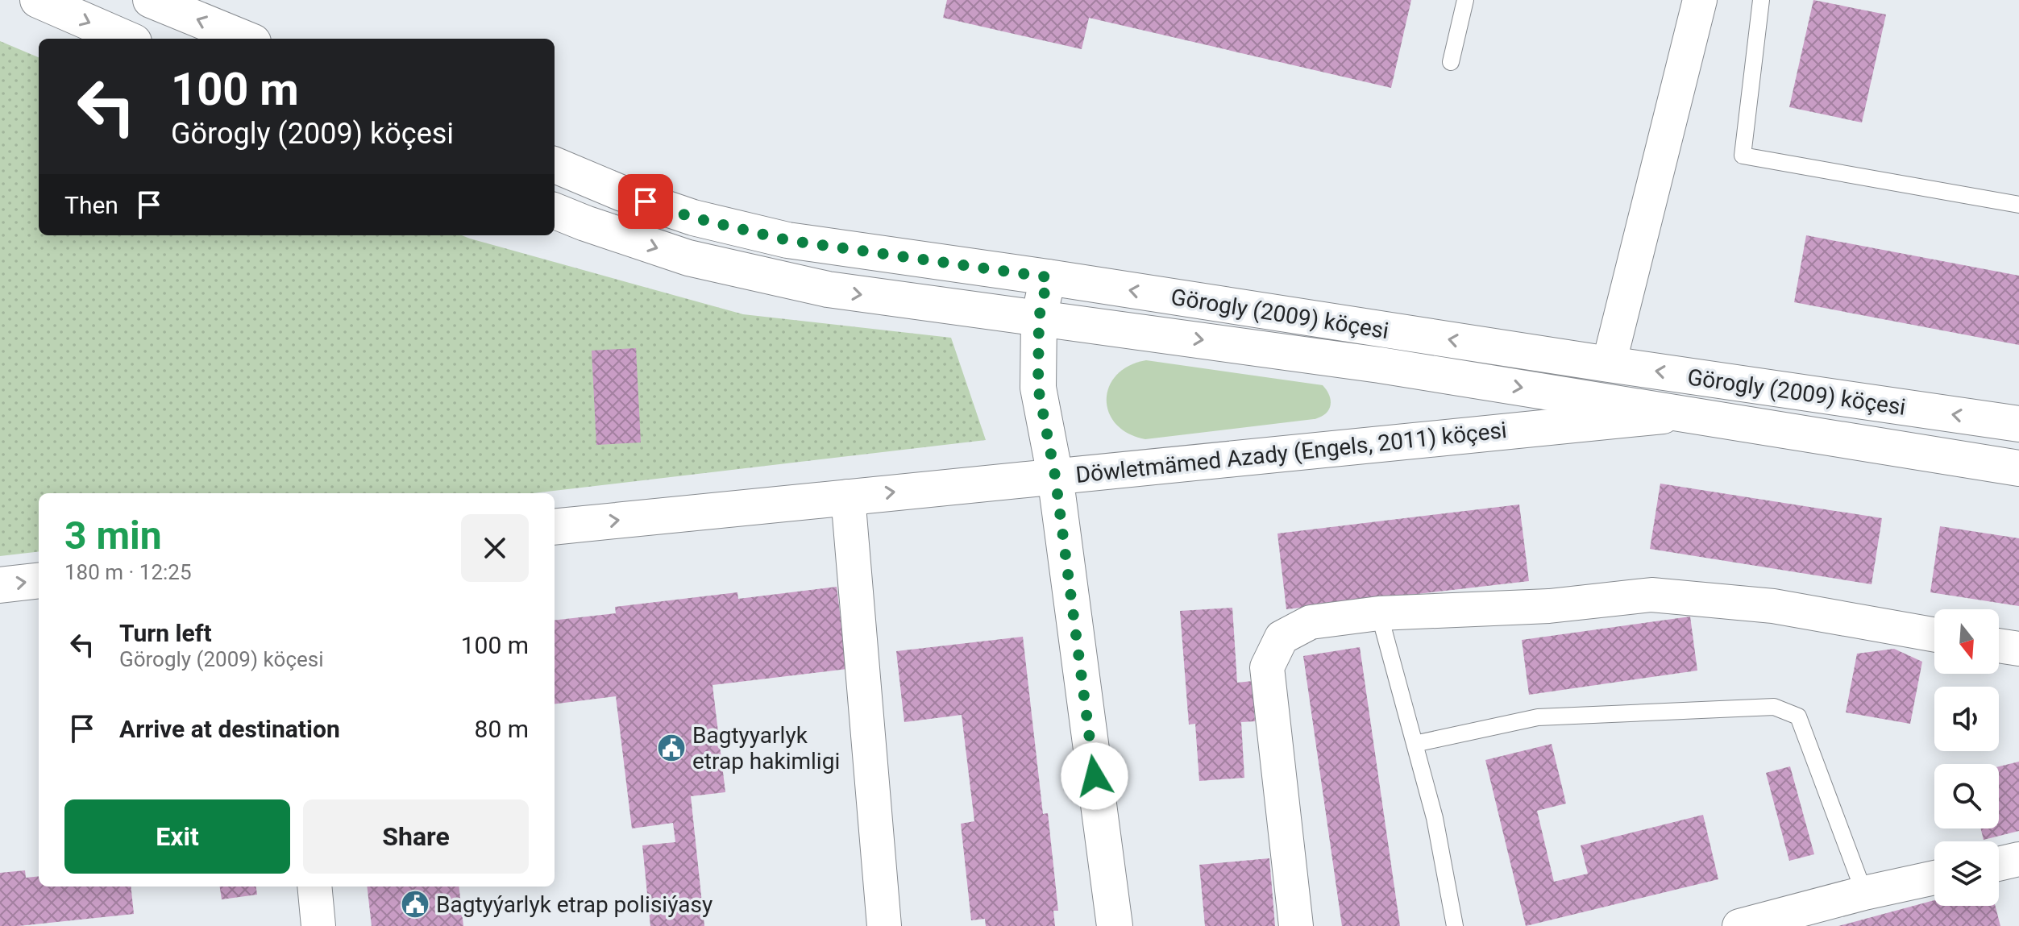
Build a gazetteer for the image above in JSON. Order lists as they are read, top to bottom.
{
  "streets": {
    "main road": ["Görogly (2009) köçesi", "Döwletmämed Azady (Engels, 2011) köçesi"]
  },
  "crossings": [
    ["Görogly (2009) köçesi", "Döwletmämed Azady (Engels, 2011) köçesi"]
  ],
  "one_way": ["Döwletmämed Azady (Engels, 2011) köçesi"],
  "places": {
    "public building": ["Bagtyyarlyk etrap hakimligi", "Bagtyýarlyk etrap polisiýasy"]
  },
  "north": "bottom",
  "page": {
    "turn": ["100 m", "Görogly (2009) köçesi"],
    "then": "Then",
    "heading": ["3 min", "180 m · 12:25"],
    "list": [
      {
        "name": "Turn left",
        "note": "Görogly (2009) köçesi",
        "value": "100 m"
      },
      {
        "name": "Arrive at destination",
        "value": "80 m"
      }
    ],
    "buttons": ["Exit", "Share"]
  }
}
